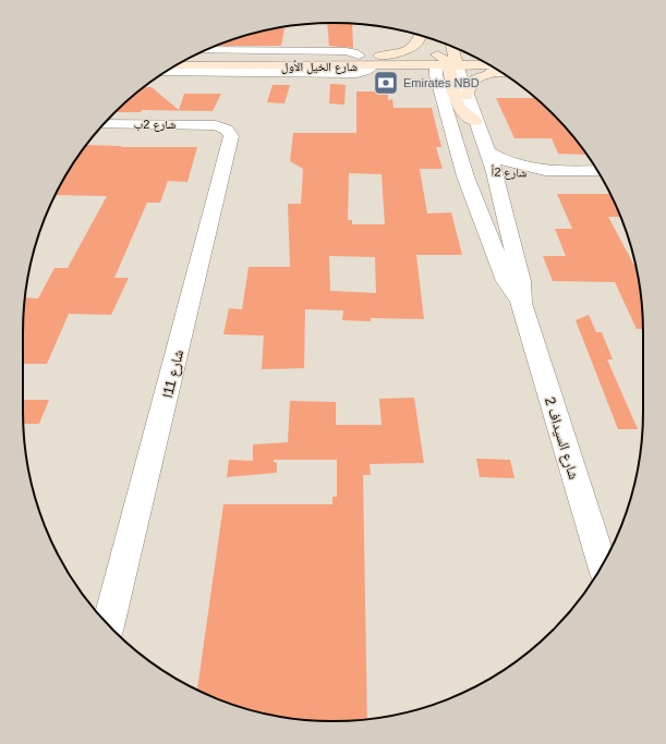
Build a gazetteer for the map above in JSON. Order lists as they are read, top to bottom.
{
  "streets": {
    "main road": ["شارع الخيل الأول"],
    "street": [
      "شارع 2ب",
      "شارع 2أ",
      "شارع 11ا",
      "شارع السيداف 2"
    ]
  },
  "crossings": [
    ["شارع الخيل الأول", "شارع السيداف 2"],
    ["شارع 2ب", "شارع 11ا"],
    ["شارع 2أ", "شارع السيداف 2"]
  ],
  "places": {
    "bank": ["Emirates NBD"]
  }
}
